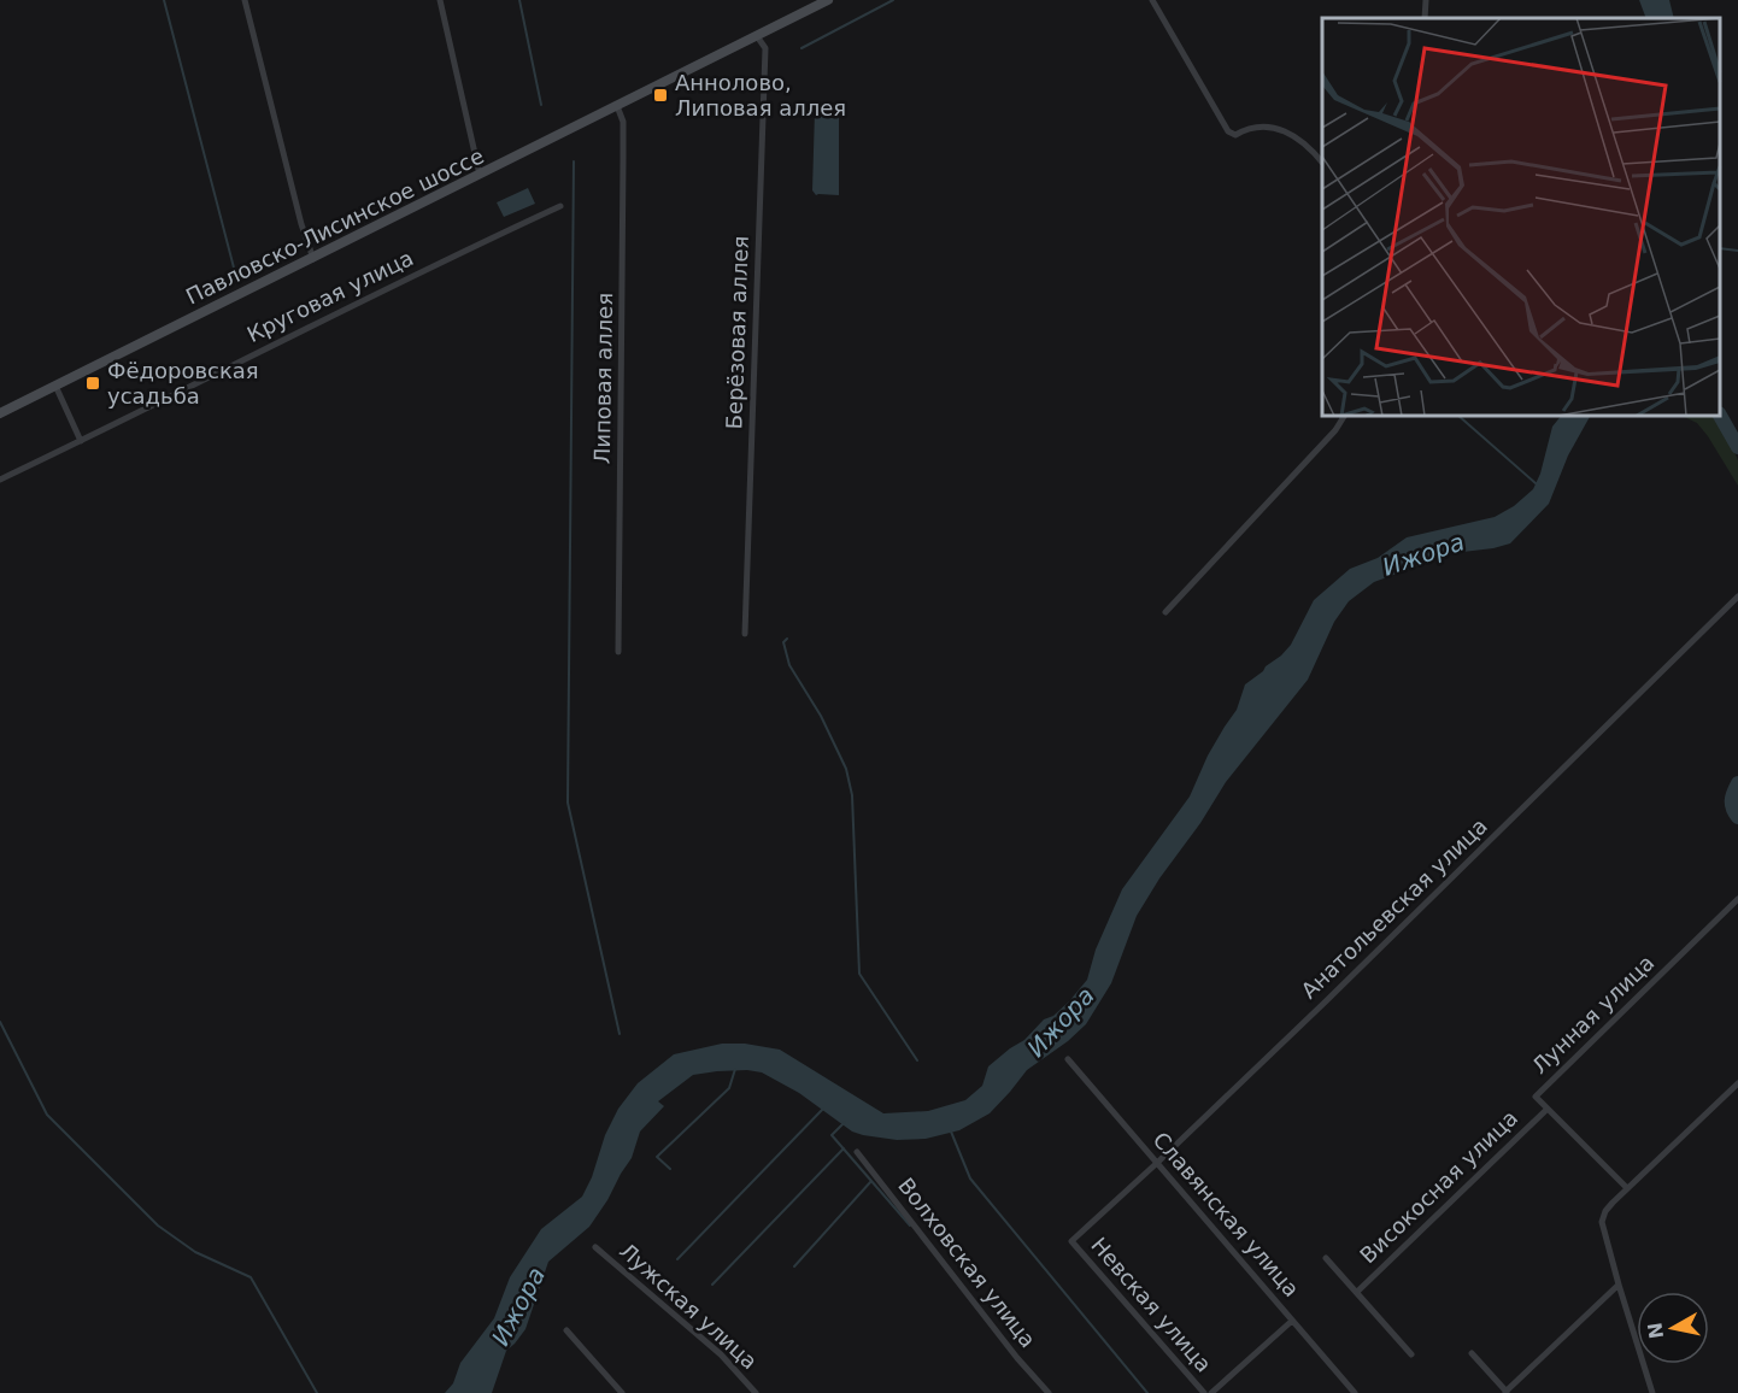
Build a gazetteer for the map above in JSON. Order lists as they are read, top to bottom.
{
  "streets": {
    "main road": ["Павловско-Лисинское шоссе"],
    "street": [
      "Круговая улица",
      "Берёзовая аллея",
      "Липовая аллея",
      "Анатольевская улица",
      "Лунная улица",
      "Високосная улица",
      "Славянская улица",
      "Волховская улица",
      "Невская улица",
      "Лужская улица"
    ]
  },
  "crossings": [
    ["Павловско-Лисинское шоссе", "Берёзовая аллея"],
    ["Павловско-Лисинское шоссе", "Липовая аллея"],
    ["Анатольевская улица", "Славянская улица"],
    ["Анатольевская улица", "Невская улица"],
    ["Лунная улица", "Високосная улица"]
  ],
  "water": ["Ижора"],
  "places": {
    "transit": ["Аннолово, Липовая аллея", "Фёдоровская усадьба"]
  },
  "north": "left"
}
